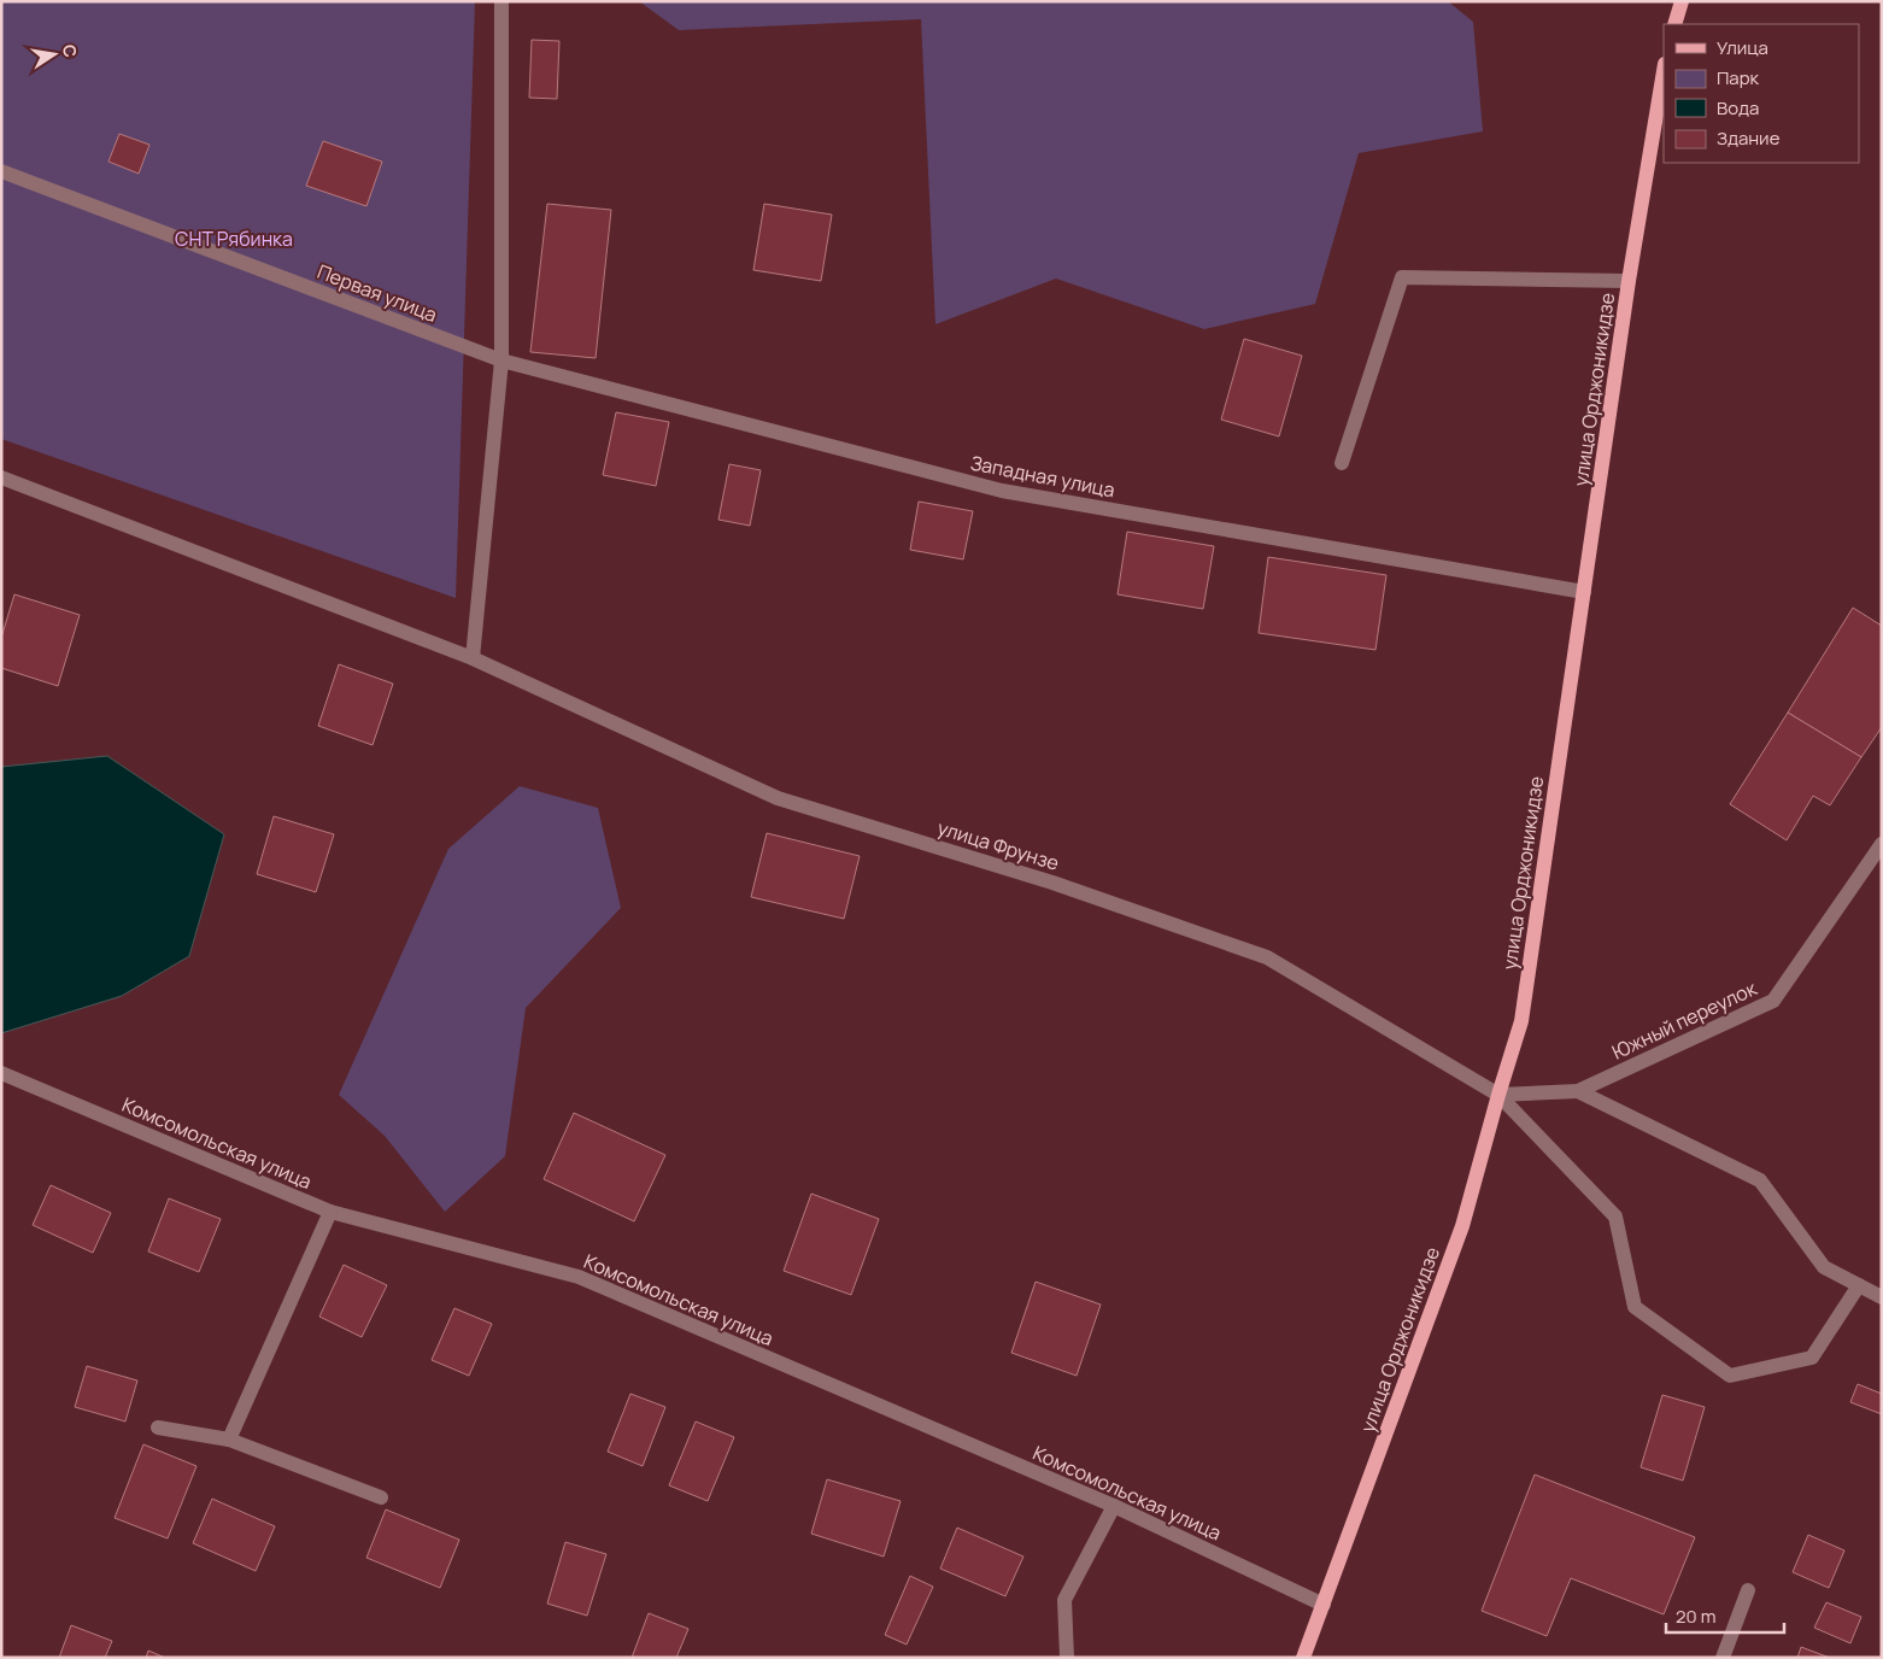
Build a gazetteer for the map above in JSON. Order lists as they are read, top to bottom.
{
  "streets": {
    "main road": ["улица Орджоникидзе"],
    "street": [
      "Первая улица",
      "Западная улица",
      "улица Фрунзе",
      "Южный переулок",
      "Комсомольская улица"
    ]
  },
  "crossings": [
    ["Первая улица", "Западная улица"],
    ["улица Орджоникидзе", "Западная улица"],
    ["улица Орджоникидзе", "улица Фрунзе"],
    ["улица Орджоникидзе", "Южный переулок"],
    ["улица Орджоникидзе", "Комсомольская улица"],
    ["улица Фрунзе", "Южный переулок"]
  ],
  "parks": ["СНТ Рябинка"],
  "legend": [
    "Улица",
    "Парк",
    "Вода",
    "Здание"
  ],
  "scale_bar": "20 m",
  "north": "right"
}
